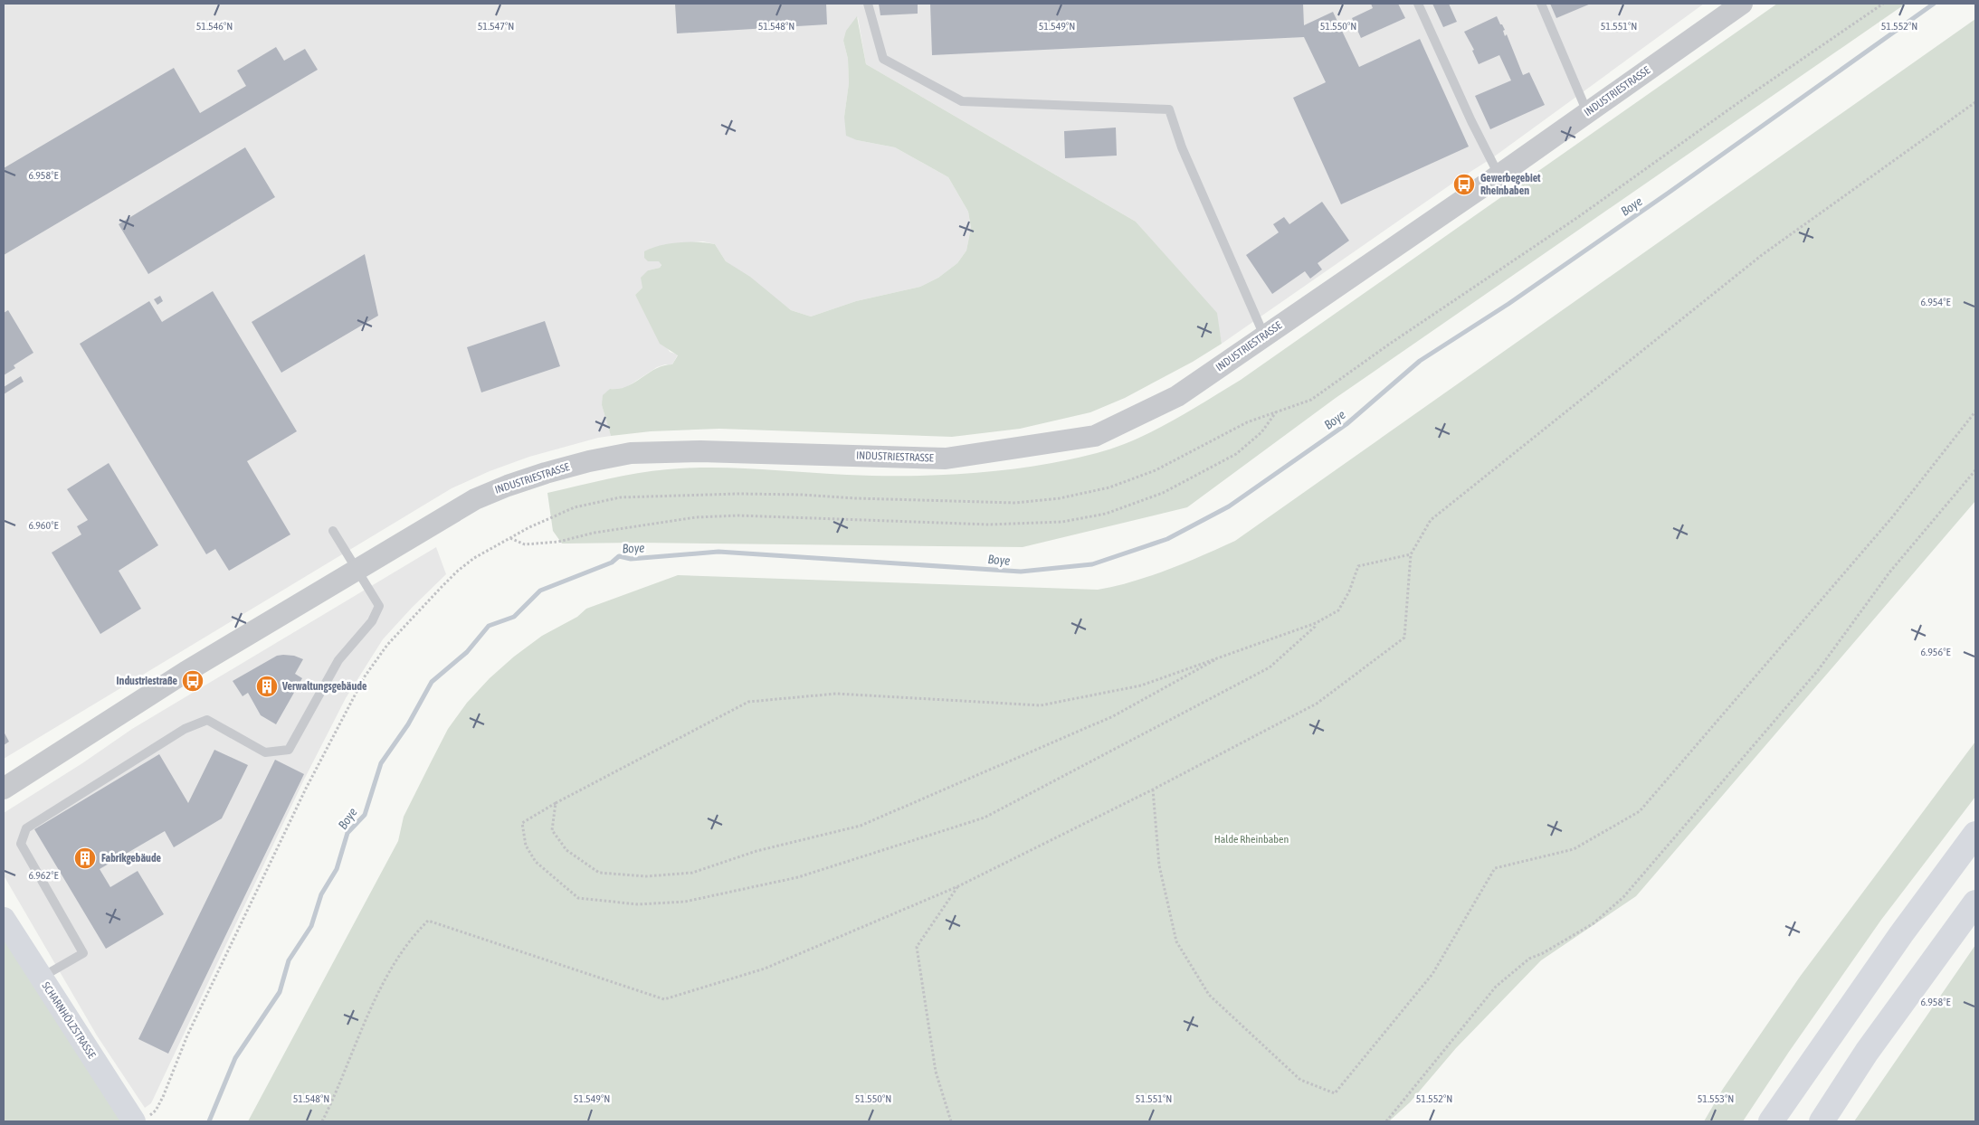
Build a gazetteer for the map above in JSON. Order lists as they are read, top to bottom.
{
  "streets": {
    "main road": ["SCHARNHÖLZSTRASSE"],
    "street": ["INDUSTRIESTRASSE"]
  },
  "water": ["Boye"],
  "parks": ["Halde Rheinbaben"],
  "places": {
    "bus stop": ["Gewerbegebiet Rheinbaben", "Industriestraße"],
    "building": ["Verwaltungsgebäude", "Fabrikgebäude"]
  },
  "coordinates": [
    "51.546°N",
    "51.547°N",
    "51.548°N",
    "51.549°N",
    "51.550°N",
    "51.551°N",
    "51.552°N",
    "6.958°E",
    "6.954°E",
    "6.960°E",
    "6.956°E",
    "6.962°E",
    "51.553°N"
  ]
}
